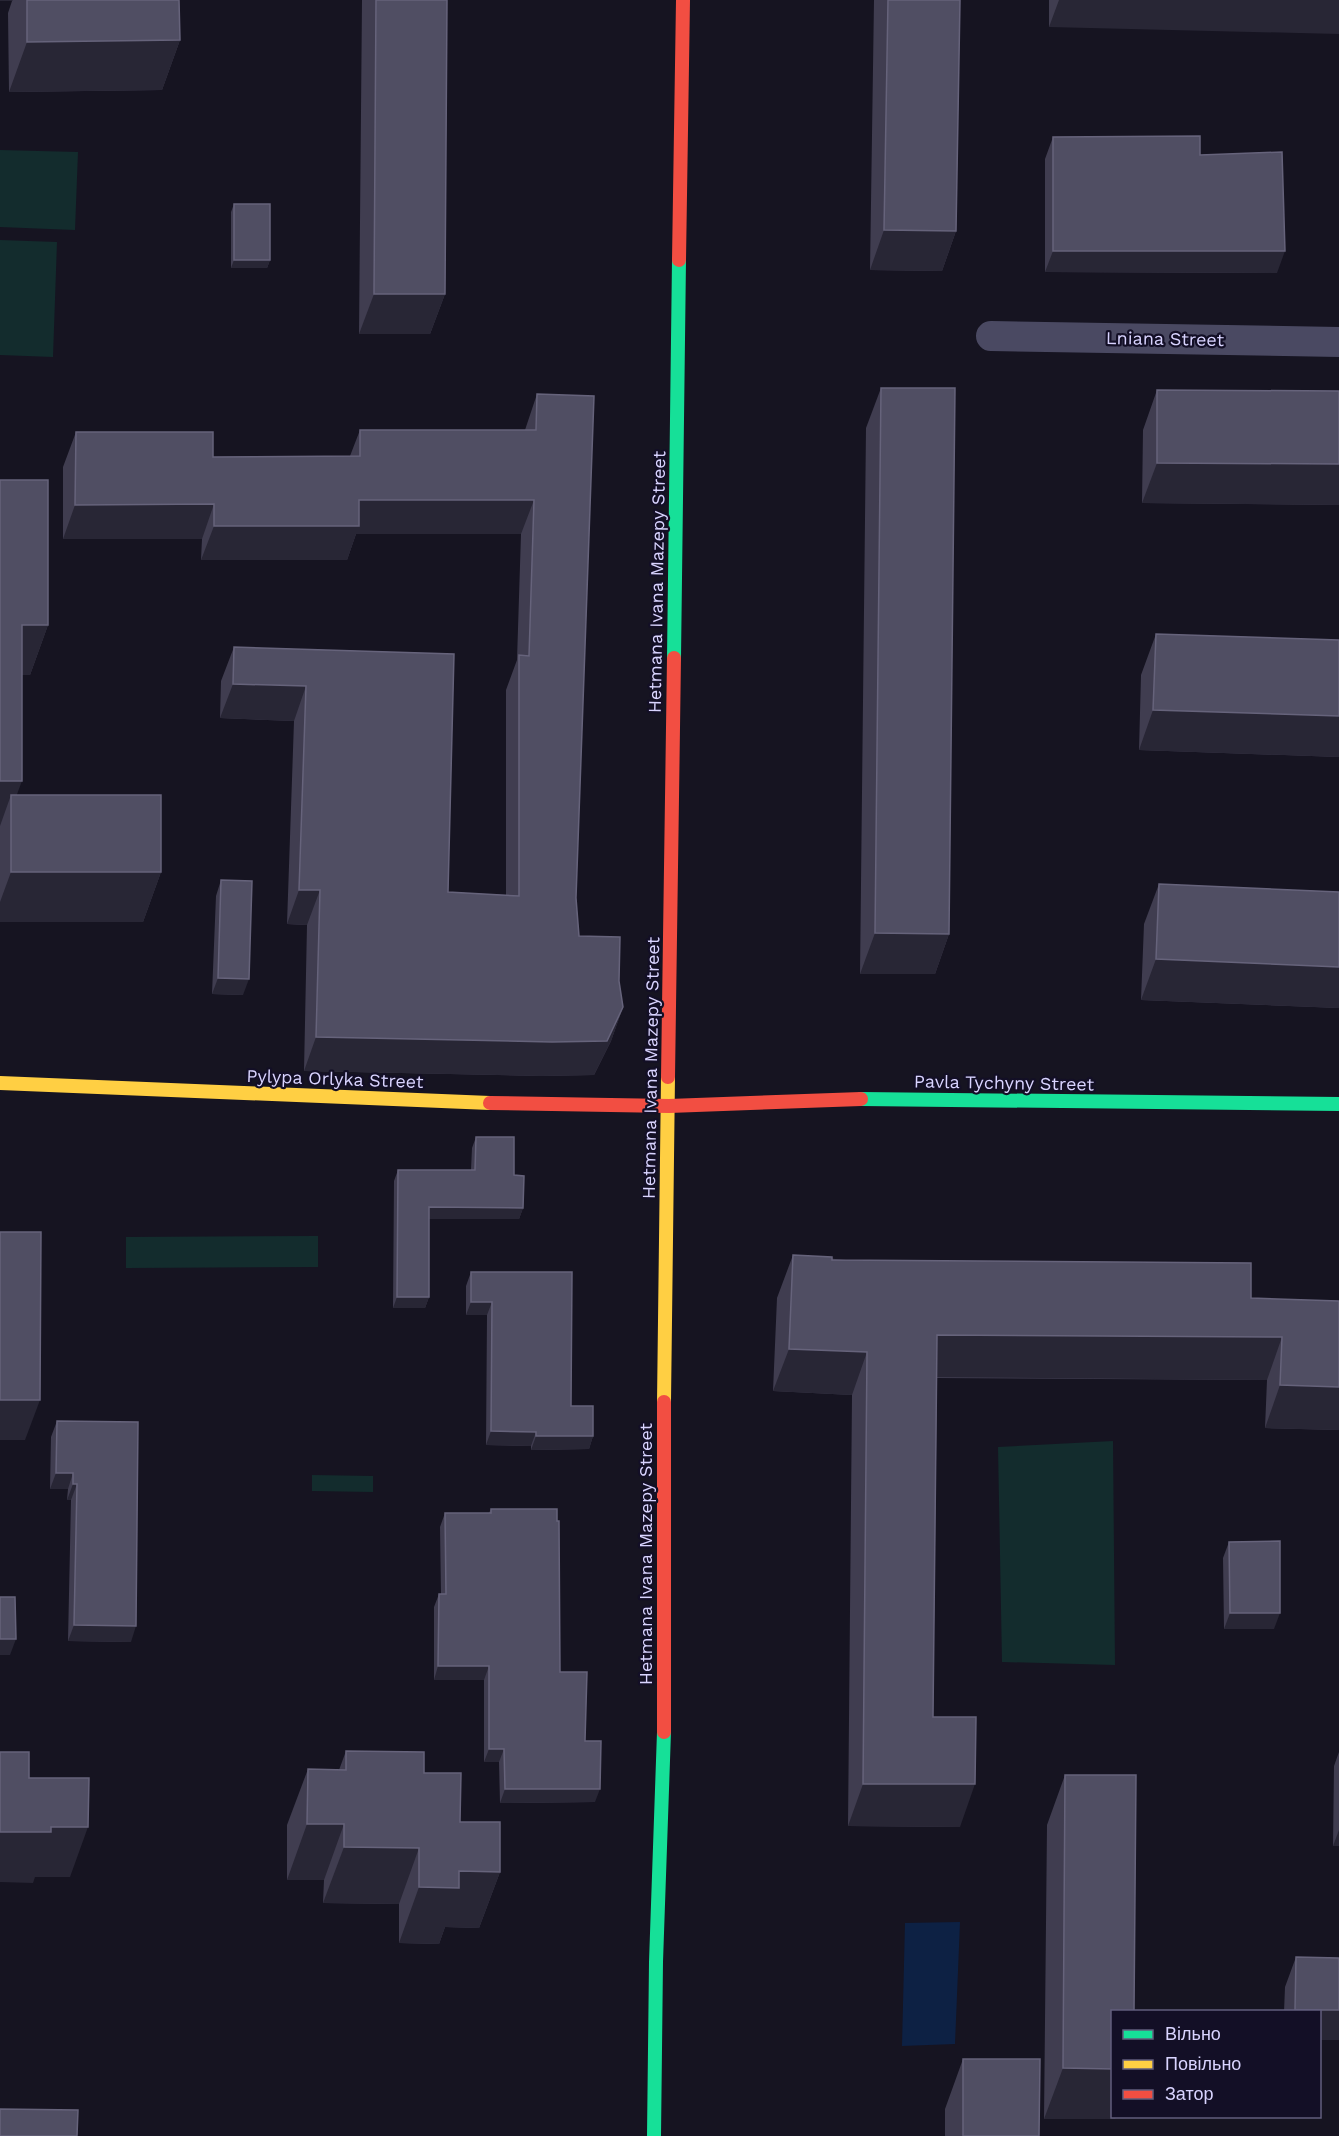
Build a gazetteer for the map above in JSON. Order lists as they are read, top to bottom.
{
  "streets": {
    "main road": ["Hetmana Ivana Mazepy Street", "Pylypa Orlyka Street", "Pavla Tychyny Street"],
    "street": ["Lniana Street"]
  },
  "crossings": [
    ["Hetmana Ivana Mazepy Street", "Pylypa Orlyka Street"],
    ["Hetmana Ivana Mazepy Street", "Pavla Tychyny Street"],
    ["Pylypa Orlyka Street", "Pavla Tychyny Street"]
  ],
  "legend": ["Вільно", "Повільно", "Затор"]
}
